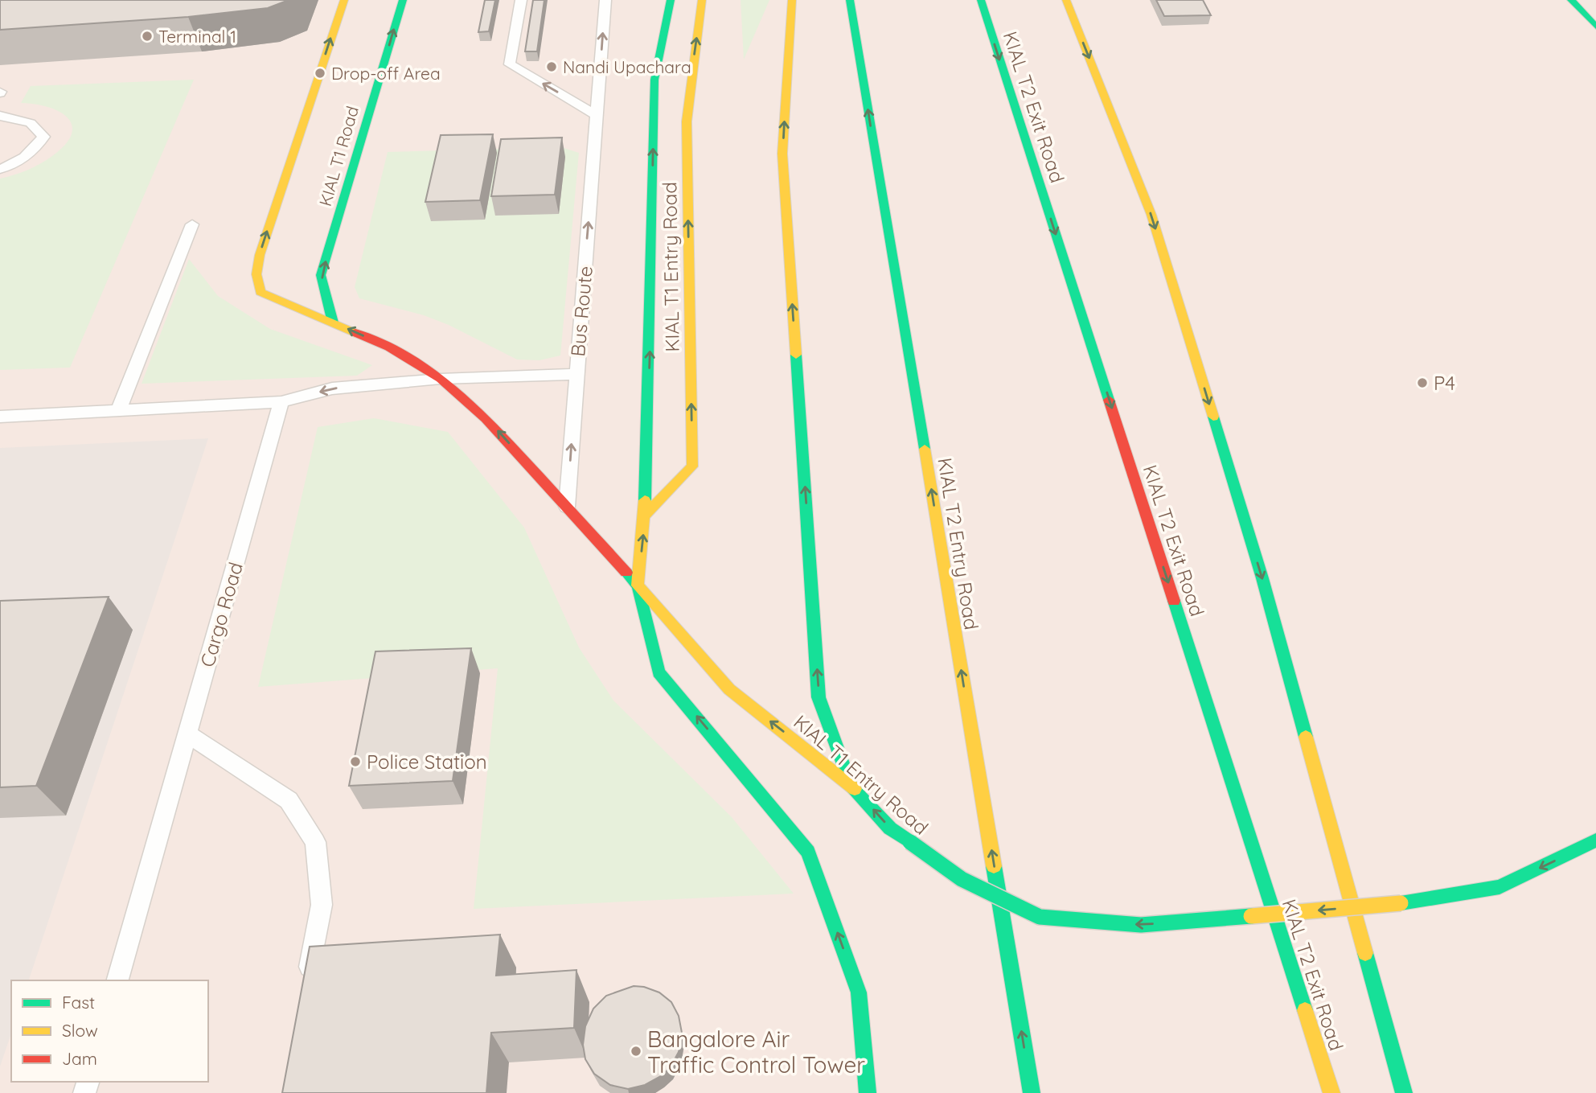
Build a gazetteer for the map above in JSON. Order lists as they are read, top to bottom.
{
  "streets": {
    "main road": [
      "KIAL T2 Exit Road",
      "KIAL T1 Road",
      "KIAL T1 Entry Road",
      "KIAL T2 Entry Road"
    ],
    "lane": ["Bus Route", "Cargo Road"]
  },
  "crossings": [
    ["KIAL T1 Road", "KIAL T1 Entry Road"],
    ["KIAL T1 Entry Road", "Bus Route"]
  ],
  "one_way": ["KIAL T1 Road", "Bus Route"],
  "places": [
    "Terminal 1",
    "Nandi Upachara",
    "Drop-off Area",
    "P4",
    "Police Station",
    "Bangalore Air Traffic Control Tower"
  ],
  "legend": ["Fast", "Slow", "Jam"]
}
